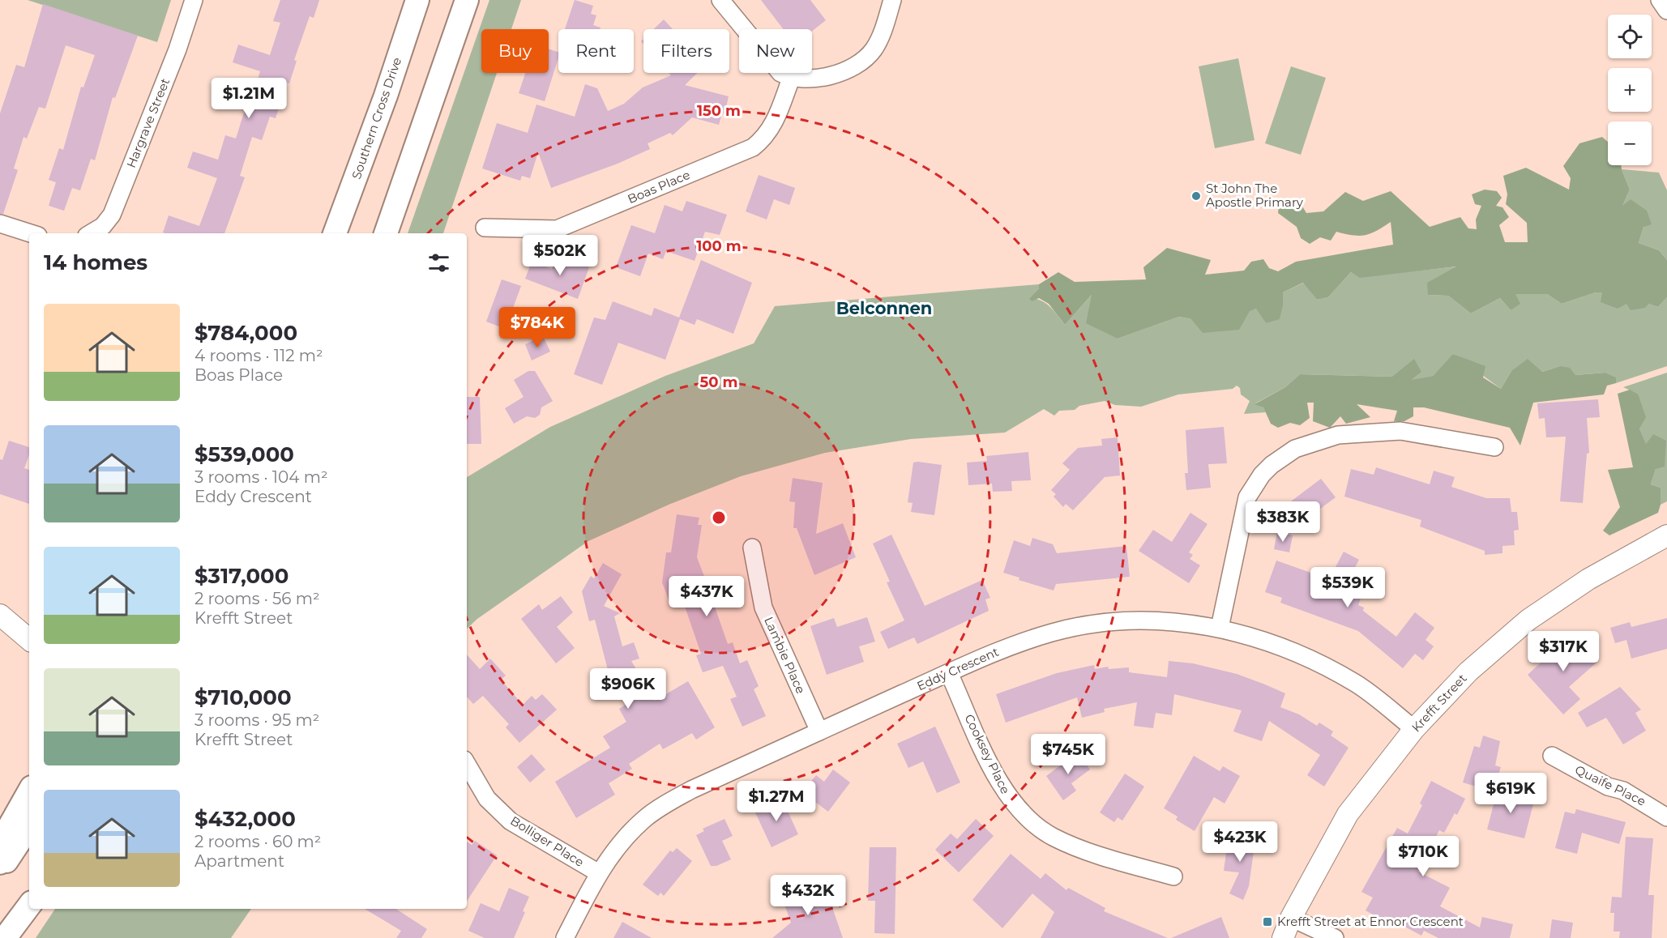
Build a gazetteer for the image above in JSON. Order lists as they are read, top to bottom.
{
  "streets": {
    "main road": ["Southern Cross Drive"],
    "street": [
      "Hargrave Street",
      "Boas Place",
      "Lambie Place",
      "Eddy Crescent",
      "Krefft Street",
      "Cooksey Place",
      "Quaife Place",
      "Bolliger Place"
    ]
  },
  "crossings": [
    ["Lambie Place", "Eddy Crescent"],
    ["Eddy Crescent", "Krefft Street"],
    ["Eddy Crescent", "Cooksey Place"],
    ["Eddy Crescent", "Bolliger Place"]
  ],
  "districts": ["Belconnen"],
  "places": {
    "other": ["St John The Apostle Primary"],
    "transit": ["Krefft Street at Ennor Crescent"]
  },
  "page": {
    "map_buttons": ["+", "−"],
    "chip": [
      "Buy",
      "Rent",
      "Filters",
      "New"
    ],
    "price": [
      "$1.21M",
      "$502K",
      "$784K",
      "$383K",
      "$539K",
      "$437K",
      "$317K",
      "$906K",
      "$745K",
      "$619K",
      "$1.27M",
      "$423K",
      "$710K",
      "$432K"
    ],
    "heading": "14 homes",
    "list": [
      {
        "name": "$784,000",
        "note": "4 rooms · 112 m² · Boas Place"
      },
      {
        "name": "$539,000",
        "note": "3 rooms · 104 m² · Eddy Crescent"
      },
      {
        "name": "$317,000",
        "note": "2 rooms · 56 m² · Krefft Street"
      },
      {
        "name": "$710,000",
        "note": "3 rooms · 95 m² · Krefft Street"
      },
      {
        "name": "$432,000",
        "note": "2 rooms · 60 m² · Apartment"
      }
    ]
  },
  "rings": ["150 m", "100 m", "50 m"]
}
